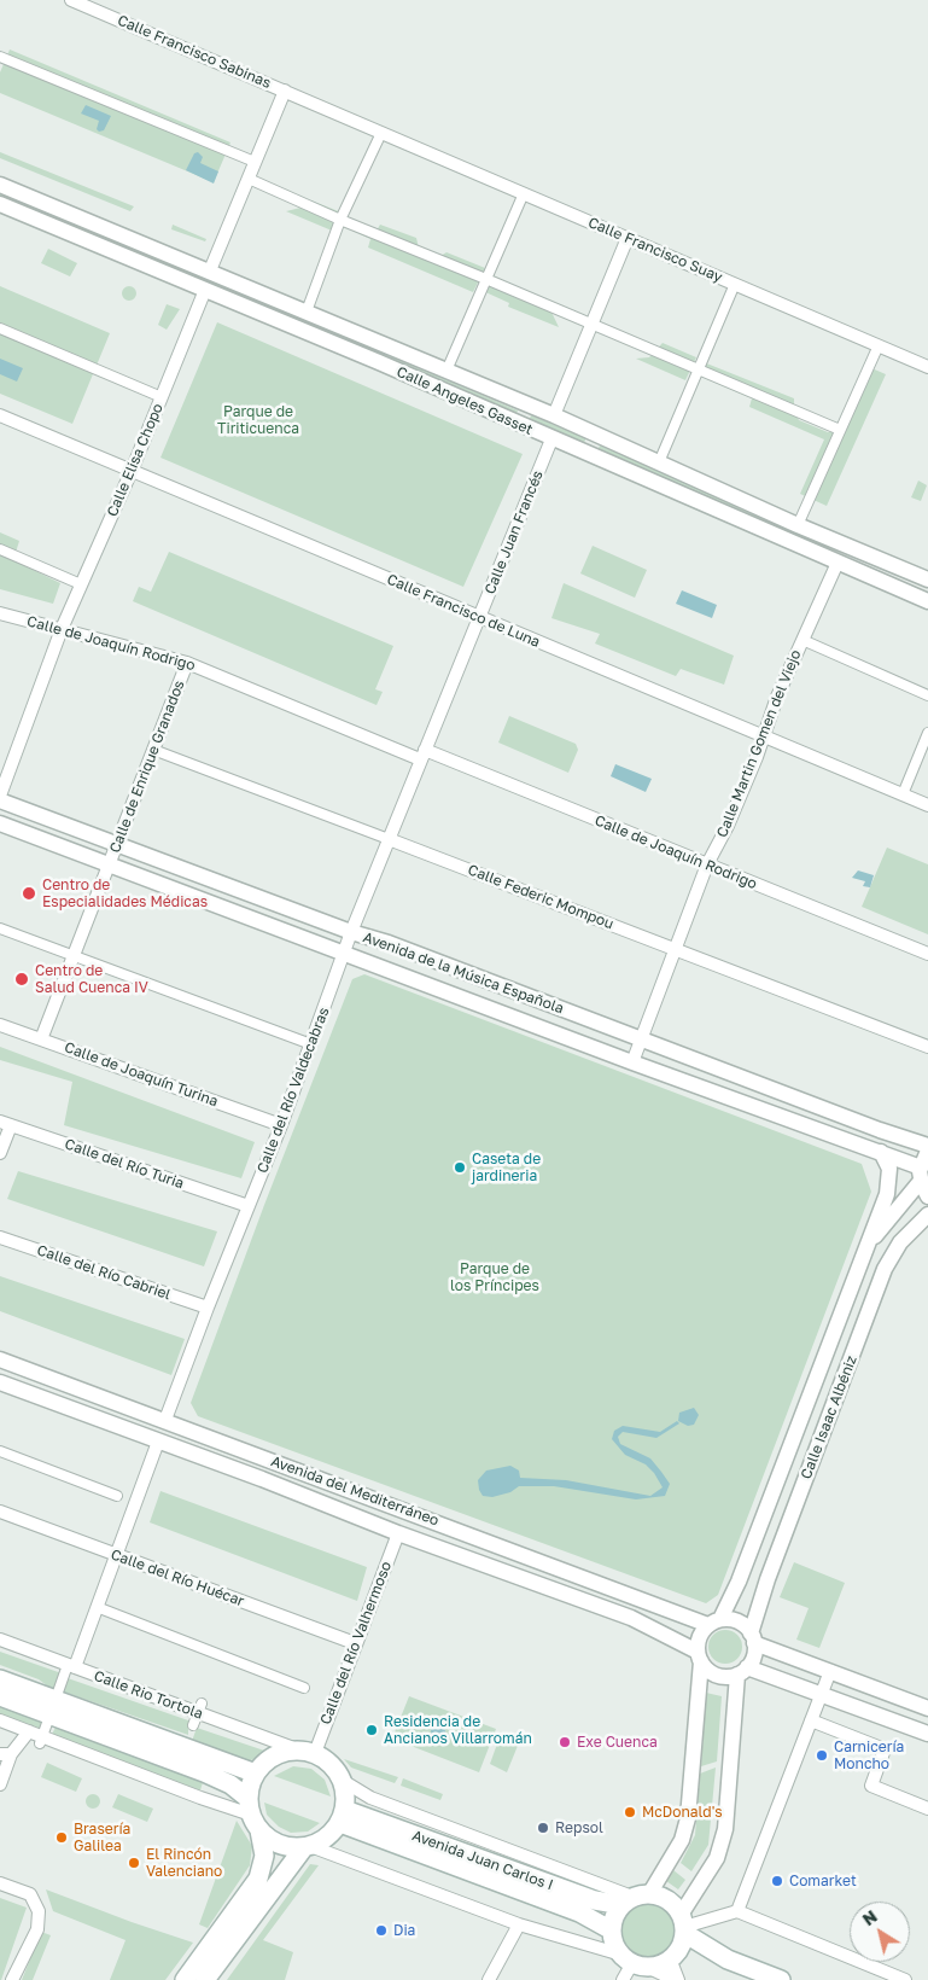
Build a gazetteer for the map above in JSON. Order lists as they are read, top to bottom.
{
  "streets": {
    "main road": ["Avenida Juan Carlos I"],
    "street": [
      "Calle Francisco Sabinas",
      "Calle Francisco Suay",
      "Calle Angeles Gasset",
      "Calle Elisa Chopo",
      "Calle Juan Francés",
      "Calle Francisco de Luna",
      "Calle de Joaquín Rodrigo",
      "Calle Martin Gomen del Viejo",
      "Calle de Enrique Granados",
      "Calle Federic Mompou",
      "Avenida de la Música Española",
      "Calle de Joaquín Turina",
      "Calle del Río Valdecabras",
      "Calle del Río Turia",
      "Calle del Río Cabriel",
      "Calle Isaac Albéniz",
      "Avenida del Mediterráneo",
      "Calle del Río Huécar",
      "Calle del Río Valhermoso",
      "Calle Rio Tortola"
    ]
  },
  "crossings": [
    ["Calle Francisco Sabinas", "Calle Francisco Suay"],
    ["Calle Angeles Gasset", "Calle Elisa Chopo"],
    ["Calle Angeles Gasset", "Calle Juan Francés"],
    ["Calle Angeles Gasset", "Calle Martin Gomen del Viejo"],
    ["Calle Elisa Chopo", "Calle Francisco de Luna"],
    ["Calle Elisa Chopo", "Calle de Joaquín Rodrigo"],
    ["Calle Juan Francés", "Calle Francisco de Luna"],
    ["Calle Juan Francés", "Calle de Joaquín Rodrigo"],
    ["Calle Juan Francés", "Calle del Río Valdecabras"],
    ["Calle Francisco de Luna", "Calle Martin Gomen del Viejo"],
    ["Calle de Joaquín Rodrigo", "Calle Martin Gomen del Viejo"],
    ["Calle de Joaquín Rodrigo", "Calle de Enrique Granados"],
    ["Calle de Joaquín Rodrigo", "Calle del Río Valdecabras"],
    ["Calle Martin Gomen del Viejo", "Calle Federic Mompou"],
    ["Calle Martin Gomen del Viejo", "Avenida de la Música Española"],
    ["Calle de Enrique Granados", "Calle Federic Mompou"],
    ["Calle de Enrique Granados", "Avenida de la Música Española"],
    ["Calle de Enrique Granados", "Calle de Joaquín Turina"],
    ["Calle Federic Mompou", "Calle del Río Valdecabras"],
    ["Avenida de la Música Española", "Calle del Río Valdecabras"],
    ["Avenida de la Música Española", "Calle Isaac Albéniz"],
    ["Calle de Joaquín Turina", "Calle del Río Valdecabras"],
    ["Calle del Río Valdecabras", "Calle del Río Turia"],
    ["Calle del Río Valdecabras", "Calle del Río Cabriel"],
    ["Calle del Río Valdecabras", "Avenida del Mediterráneo"],
    ["Calle Isaac Albéniz", "Avenida del Mediterráneo"],
    ["Avenida del Mediterráneo", "Calle del Río Valhermoso"],
    ["Calle del Río Huécar", "Calle del Río Valhermoso"],
    ["Calle del Río Valhermoso", "Calle Rio Tortola"],
    ["Calle del Río Valhermoso", "Avenida Juan Carlos I"],
    ["Calle Rio Tortola", "Avenida Juan Carlos I"]
  ],
  "parks": ["Parque de Tiriticuenca", "Parque de los Príncipes"],
  "places": [
    "Centro de Especialidades Médicas",
    "Centro de Salud Cuenca IV",
    "Caseta de jardineria",
    "Residencia de Ancianos Villarromán",
    "Exe Cuenca",
    "Carnicería Moncho",
    "McDonald's",
    "Repsol",
    "Brasería Galilea",
    "El Rincón Valenciano",
    "Comarket",
    "Dia"
  ],
  "north": "top left"
}
